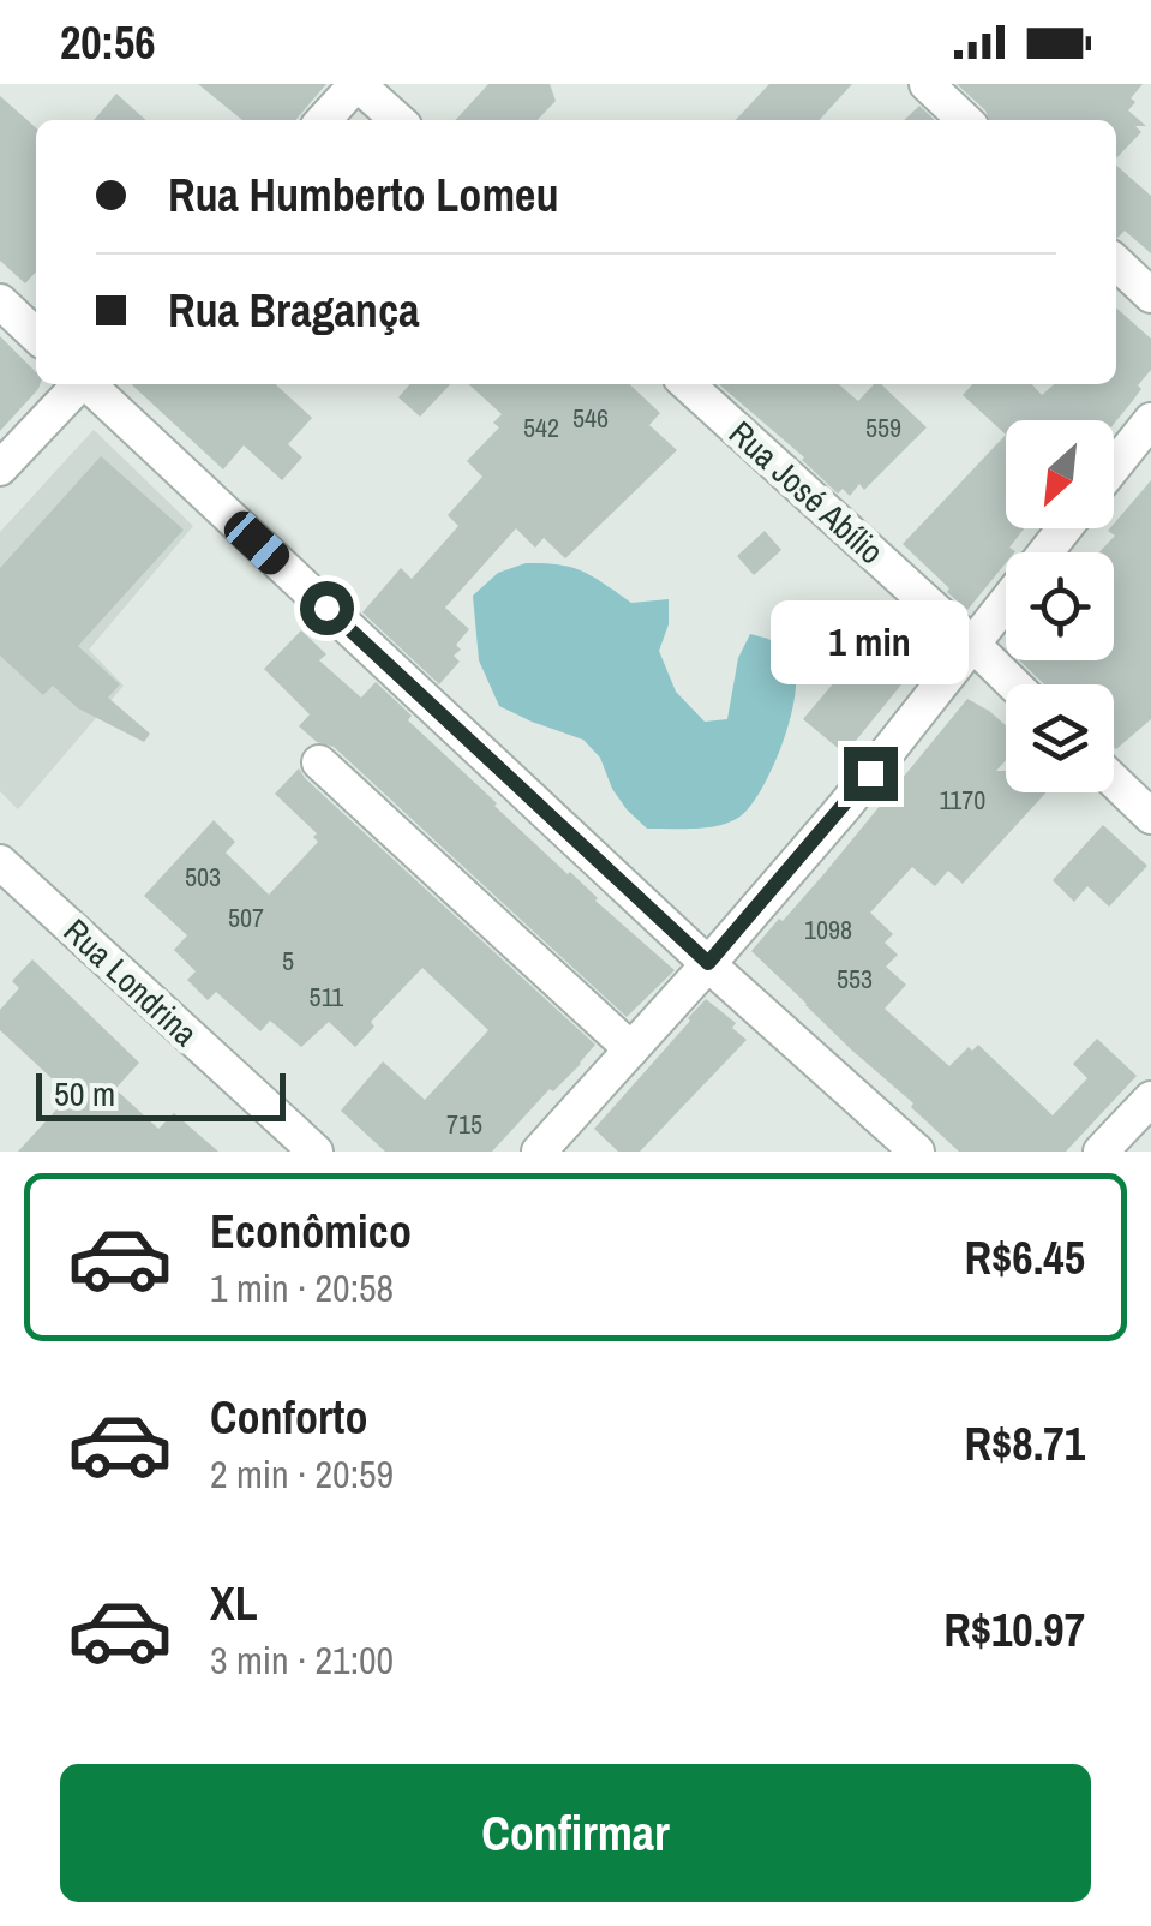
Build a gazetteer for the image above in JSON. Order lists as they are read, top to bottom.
{
  "streets": {
    "street": ["Rua José Abílio", "Rua Londrina"]
  },
  "house_numbers": [
    "546",
    "542",
    "559",
    "1170",
    "503",
    "507",
    "1098",
    "5",
    "553",
    "511",
    "715"
  ],
  "scale_bar": "50 m",
  "north": "bottom left",
  "page": {
    "status": "20:56",
    "banner": ["Rua Humberto Lomeu", "Rua Bragança"],
    "bubble": "1 min",
    "scale": "50 m",
    "list": [
      {
        "name": "Econômico",
        "note": "1 min · 20:58",
        "value": "R$6.45"
      },
      {
        "name": "Conforto",
        "note": "2 min · 20:59",
        "value": "R$8.71"
      },
      {
        "name": "XL",
        "note": "3 min · 21:00",
        "value": "R$10.97"
      }
    ],
    "buttons": "Confirmar"
  }
}
